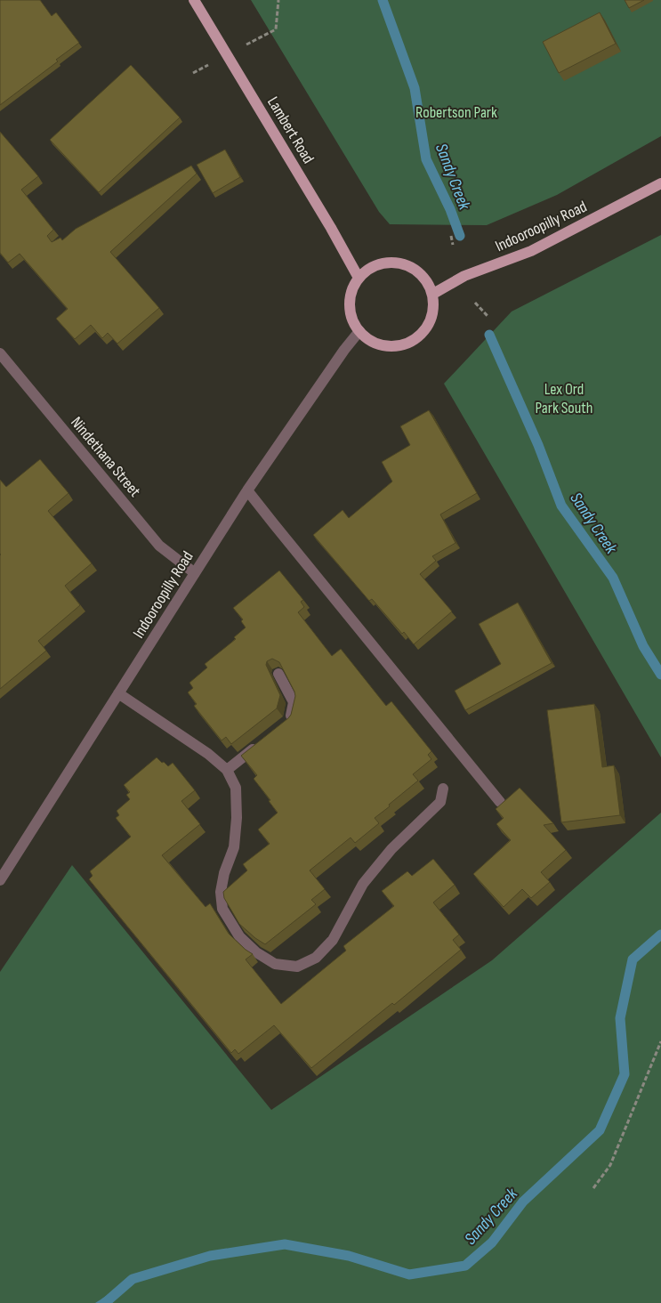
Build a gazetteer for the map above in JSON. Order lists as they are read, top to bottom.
{
  "streets": {
    "main road": ["Lambert Road", "Indooroopilly Road"],
    "street": ["Nindethana Street"]
  },
  "crossings": [
    ["Lambert Road", "Indooroopilly Road"],
    ["Indooroopilly Road", "Nindethana Street"]
  ],
  "water": ["Sandy Creek"],
  "parks": ["Robertson Park", "Lex Ord Park South"]
}
